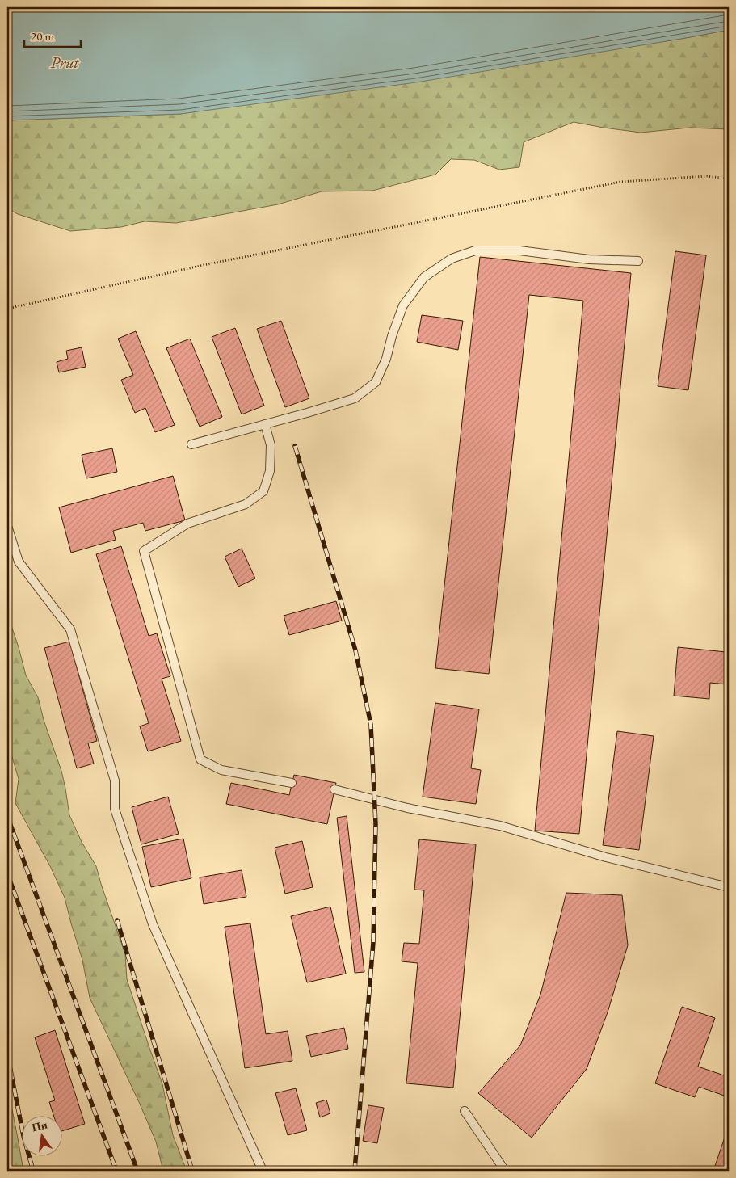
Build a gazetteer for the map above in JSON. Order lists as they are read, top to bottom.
{
  "water": ["Prut"],
  "scale_bar": "20 m",
  "north": "top"
}
